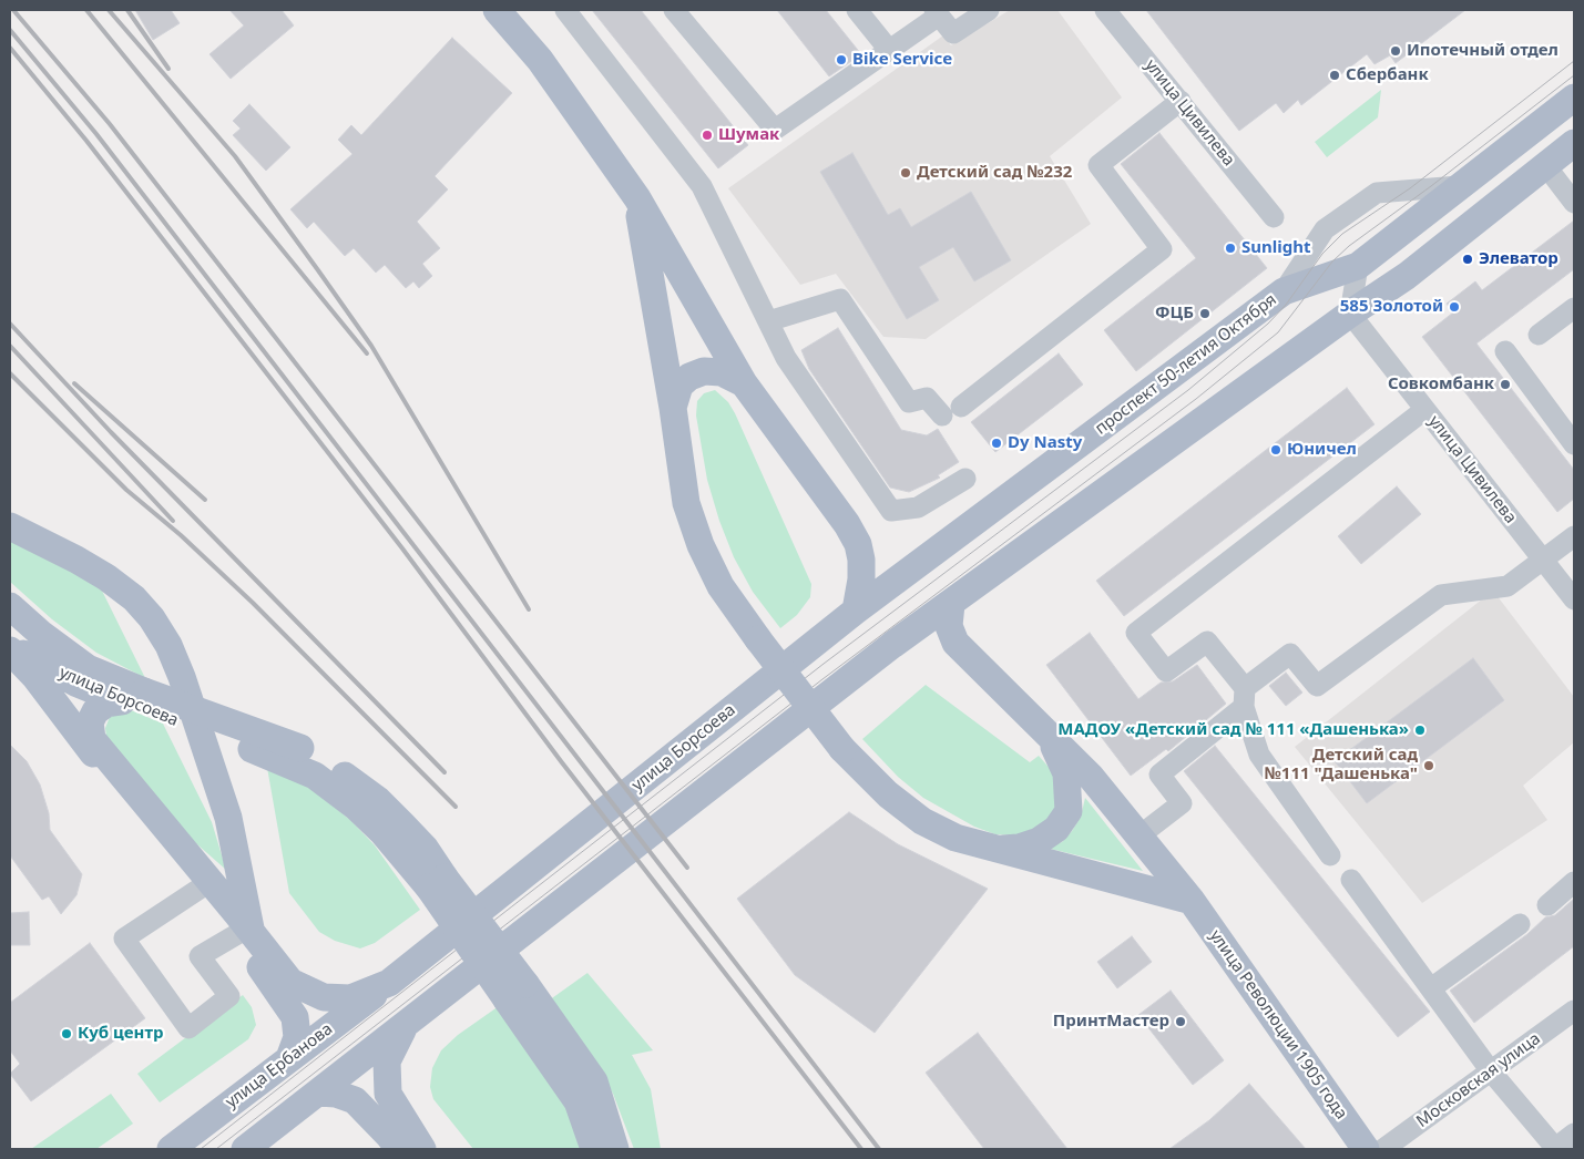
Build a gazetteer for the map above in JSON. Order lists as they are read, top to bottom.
{
  "streets": {
    "main road": [
      "проспект 50-летия Октября",
      "улица Борсоева",
      "улица Революции 1905 года",
      "улица Ербанова"
    ],
    "street": ["улица Цивилева", "Московская улица"]
  },
  "crossings": [
    ["проспект 50-летия Октября", "улица Борсоева"],
    ["улица Борсоева", "улица Революции 1905 года"],
    ["улица Борсоева", "улица Ербанова"]
  ],
  "places": [
    "Ипотечный отдел",
    "Bike Service",
    "Сбербанк",
    "Шумак",
    "Детский сад №232",
    "Sunlight",
    "Элеватор",
    "585 Золотой",
    "ФЦБ",
    "Совкомбанк",
    "Dy Nasty",
    "Юничел",
    "МАДОУ «Детский сад № 111 «Дашенька»",
    "Детский сад №111 \"Дашенька\"",
    "ПринтМастер",
    "Куб центр"
  ]
}
